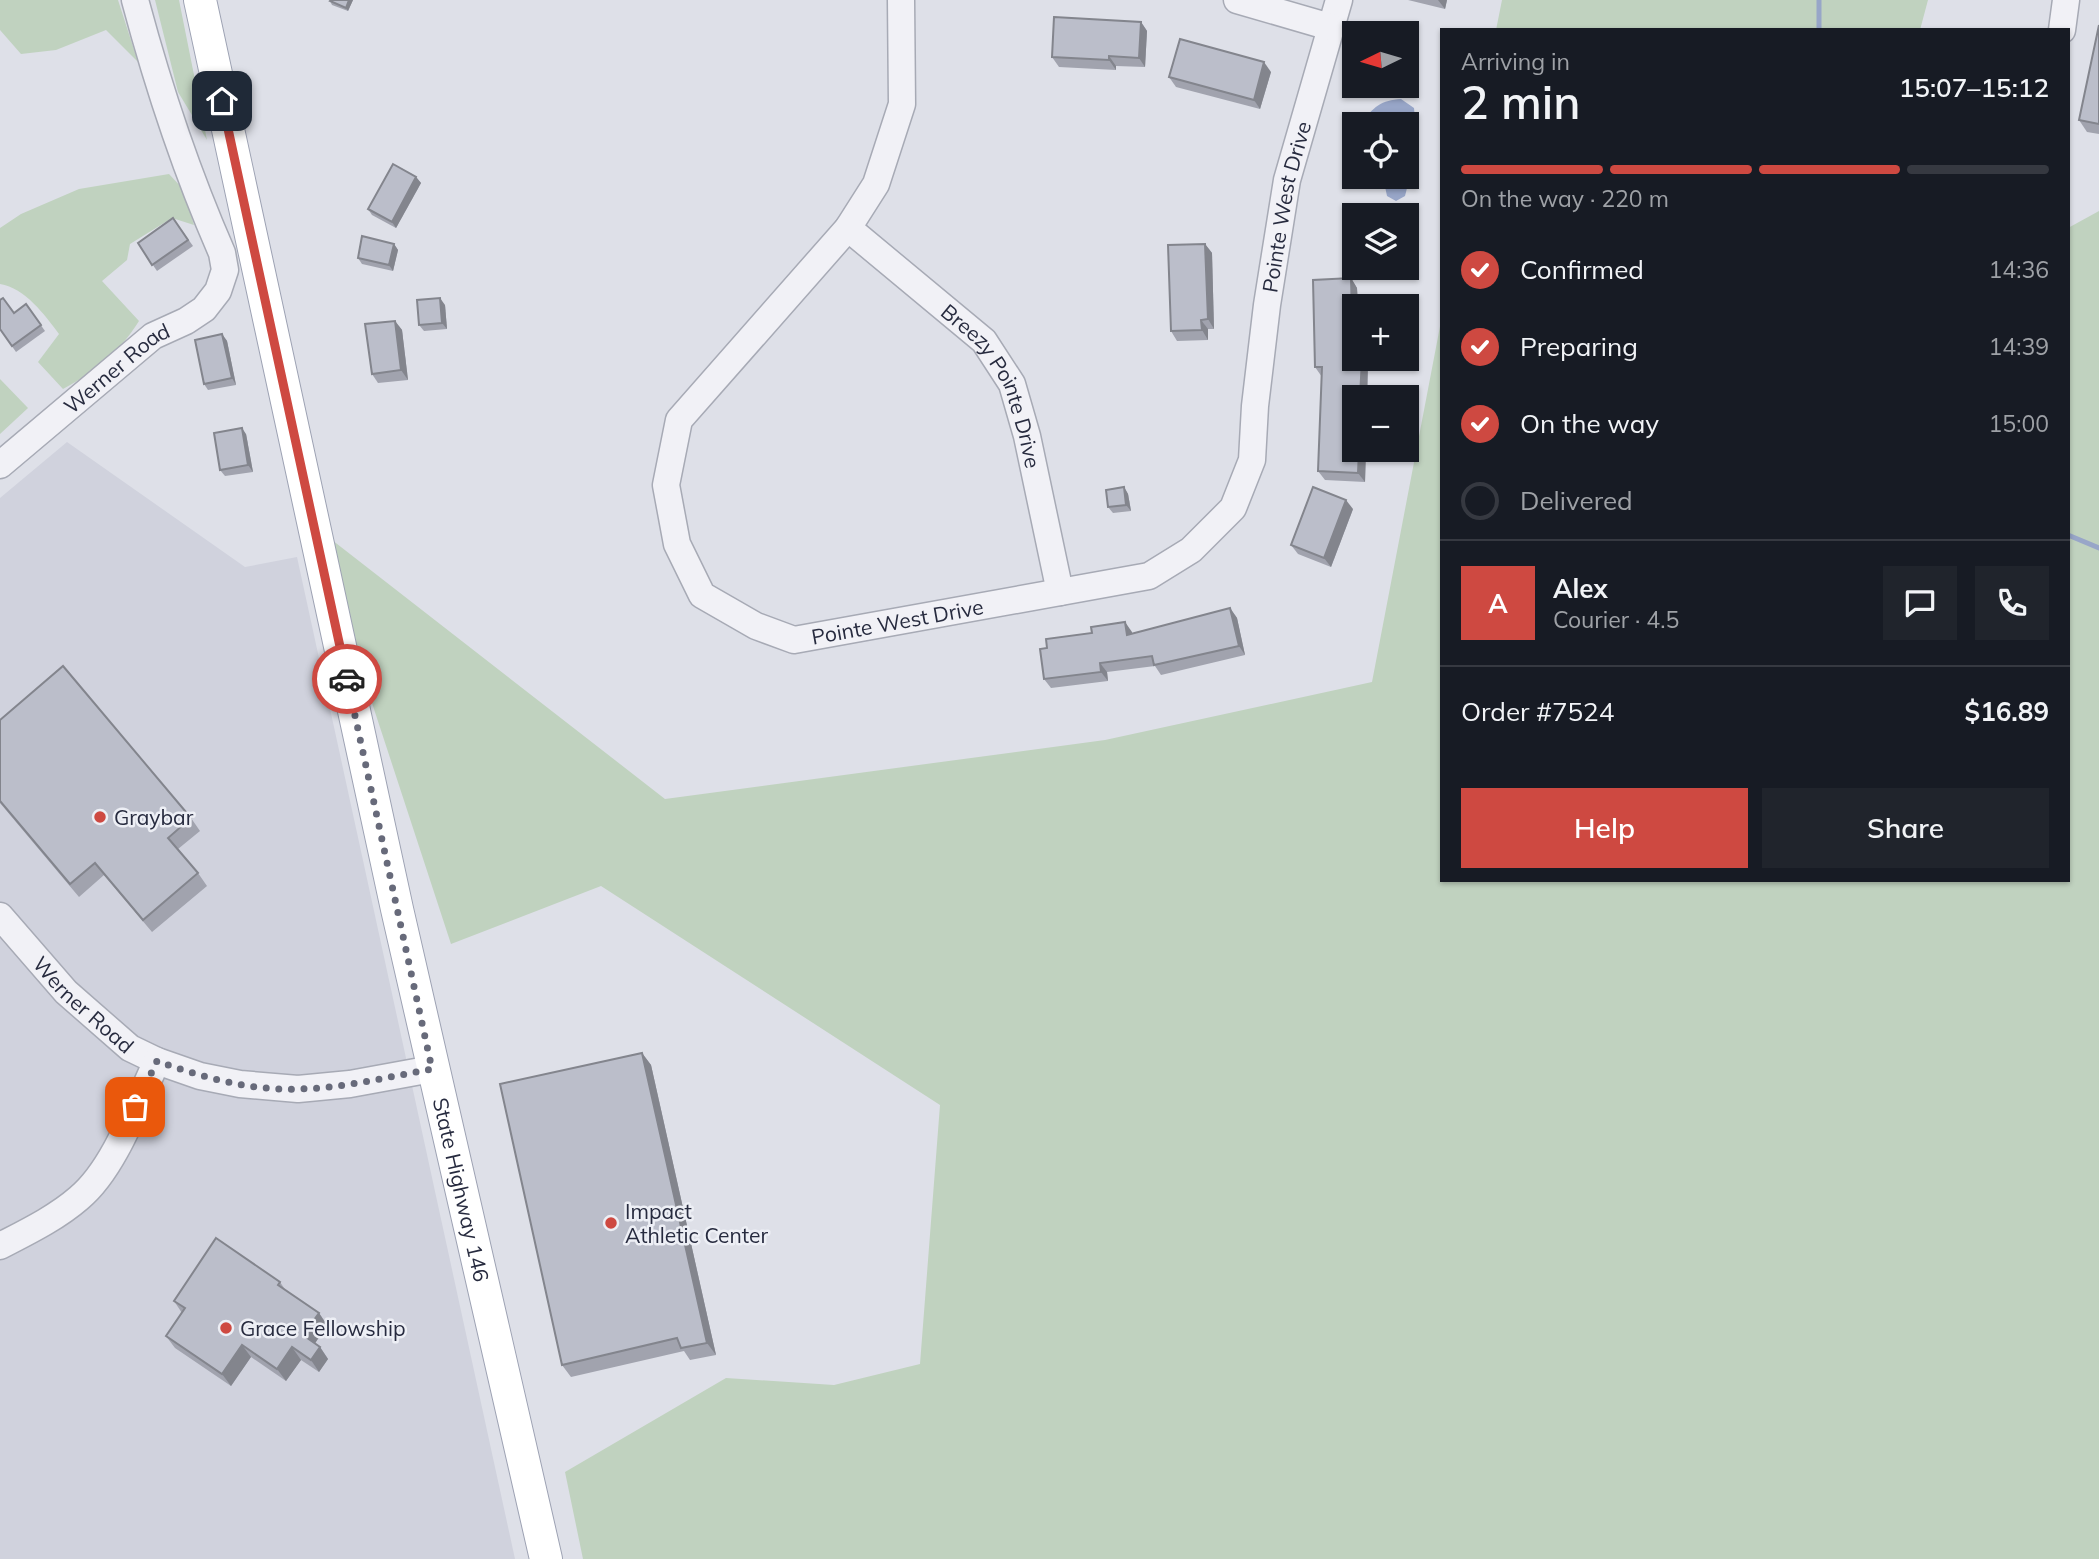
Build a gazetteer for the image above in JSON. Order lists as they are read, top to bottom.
{
  "streets": {
    "main road": ["State Highway 146"],
    "street": ["Pointe West Drive", "Werner Road", "Breezy Pointe Drive"]
  },
  "crossings": [
    ["Pointe West Drive", "Breezy Pointe Drive"],
    ["Werner Road", "State Highway 146"]
  ],
  "places": ["Graybar", "Impact Athletic Center", "Grace Fellowship"],
  "north": "left",
  "page": {
    "map_buttons": ["+", "−"],
    "heading": ["2 min", "Arriving in", "15:07–15:12"],
    "panel": [
      "Alex",
      "Courier · 4.5",
      "Order #7524",
      "$16.89"
    ],
    "bar": "On the way · 220 m",
    "list": [
      ["Confirmed", "14:36"],
      ["Preparing", "14:39"],
      ["On the way", "15:00"],
      "Delivered"
    ],
    "round": "A",
    "buttons": ["Help", "Share"]
  }
}
